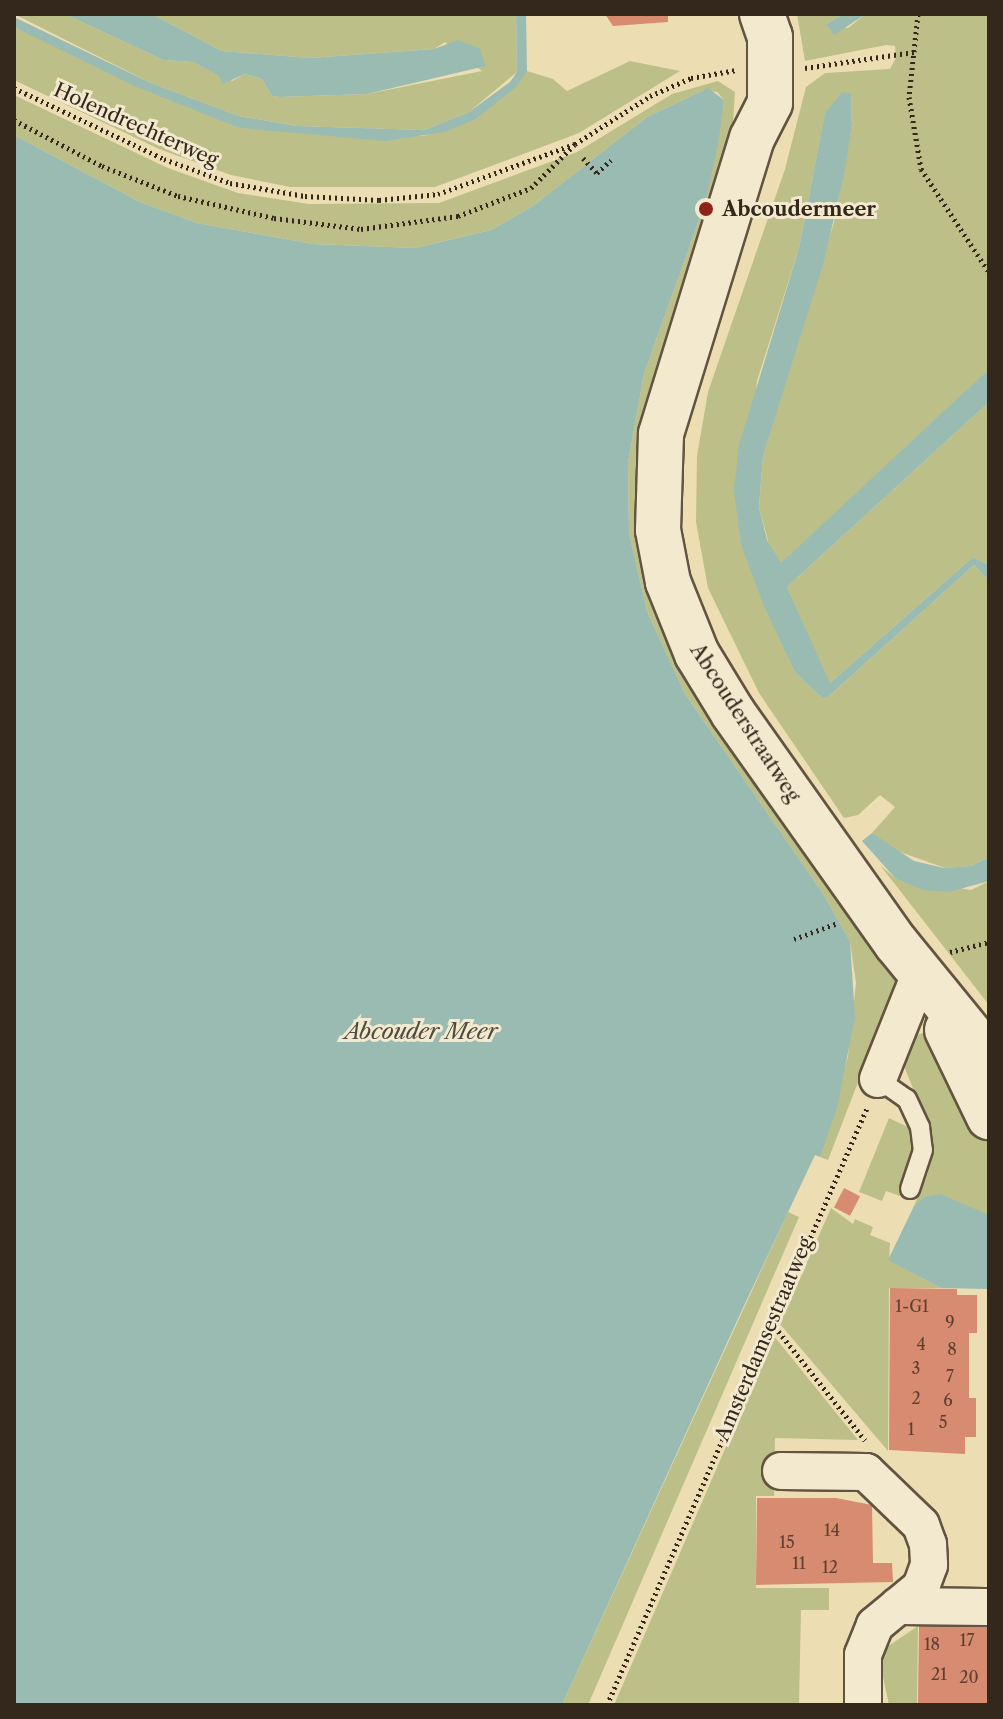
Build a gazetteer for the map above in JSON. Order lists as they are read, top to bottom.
{
  "streets": {
    "street": ["Abcouderstraatweg"],
    "path": ["Holendrechterweg", "Amsterdamsestraatweg"]
  },
  "crossings": [
    ["Holendrechterweg", "Abcouderstraatweg"]
  ],
  "water": ["Abcouder Meer"],
  "places": ["Abcoudermeer"],
  "house_numbers": [
    "1-G1",
    "9",
    "4",
    "8",
    "3",
    "7",
    "2",
    "6",
    "5",
    "1",
    "14",
    "15",
    "11",
    "12",
    "17",
    "18",
    "21",
    "20"
  ]
}
